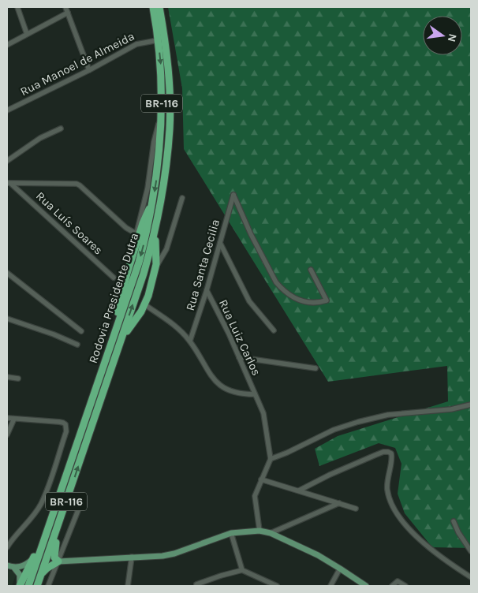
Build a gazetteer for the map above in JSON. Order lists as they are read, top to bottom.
{
  "streets": {
    "highway": ["BR-116", "Rodovia Presidente Dutra"],
    "street": [
      "Rua Manoel de Almeida",
      "Rua Luís Soares",
      "Rua Santa Cecilia",
      "Rua Luiz Carlos"
    ]
  },
  "crossings": [
    ["Rua Manoel de Almeida", "Rodovia Presidente Dutra"],
    ["Rua Santa Cecilia", "Rua Luiz Carlos"]
  ],
  "north": "right"
}
